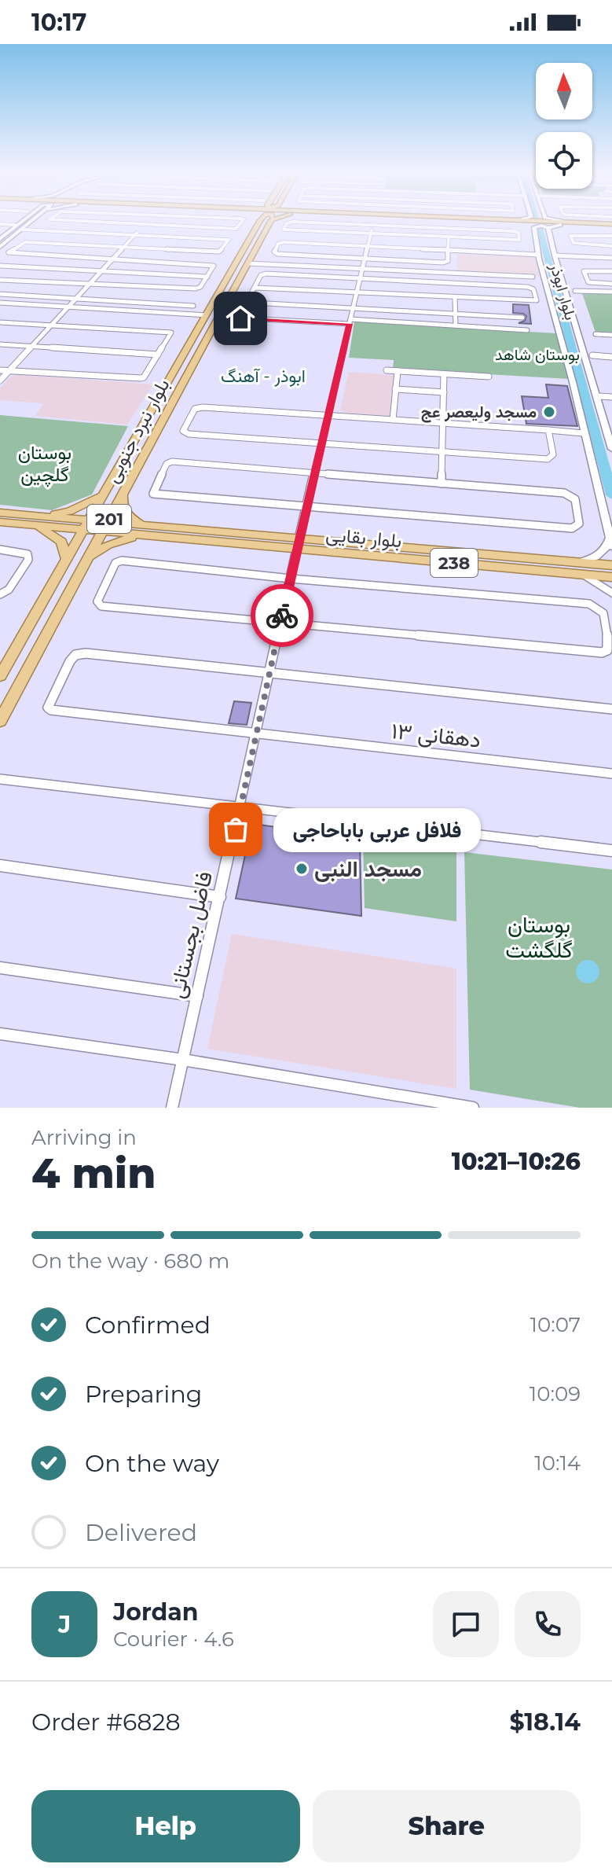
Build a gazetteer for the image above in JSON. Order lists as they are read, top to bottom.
{
  "streets": {
    "main road": [
      "بلوار ابوذر",
      "بلوار نبرد جنوبی",
      "201",
      "بلوار بقایی",
      "238"
    ],
    "street": ["دهقانی ۱۳", "فاضل بجستانی"]
  },
  "crossings": [
    ["بلوار نبرد جنوبی", "بلوار بقایی"],
    ["بلوار بقایی", "فاضل بجستانی"],
    ["دهقانی ۱۳", "فاضل بجستانی"]
  ],
  "districts": ["ابوذر - آهنگ"],
  "parks": ["بوستان شاهد", "بوستان گلچین", "بوستان گلگشت"],
  "places": ["مسجد ولیعصر عج", "فلافل عربی باباحاجی", "مسجد النبی"],
  "north": "top",
  "page": {
    "status": "10:17",
    "bubble": "فلافل عربی باباحاجی",
    "heading": ["4 min", "Arriving in", "10:21–10:26"],
    "panel": [
      "Jordan",
      "Courier · 4.6",
      "Order #6828",
      "$18.14"
    ],
    "bar": "On the way · 680 m",
    "list": [
      ["Confirmed", "10:07"],
      ["Preparing", "10:09"],
      ["On the way", "10:14"],
      "Delivered"
    ],
    "round": "J",
    "buttons": ["Help", "Share"]
  }
}
